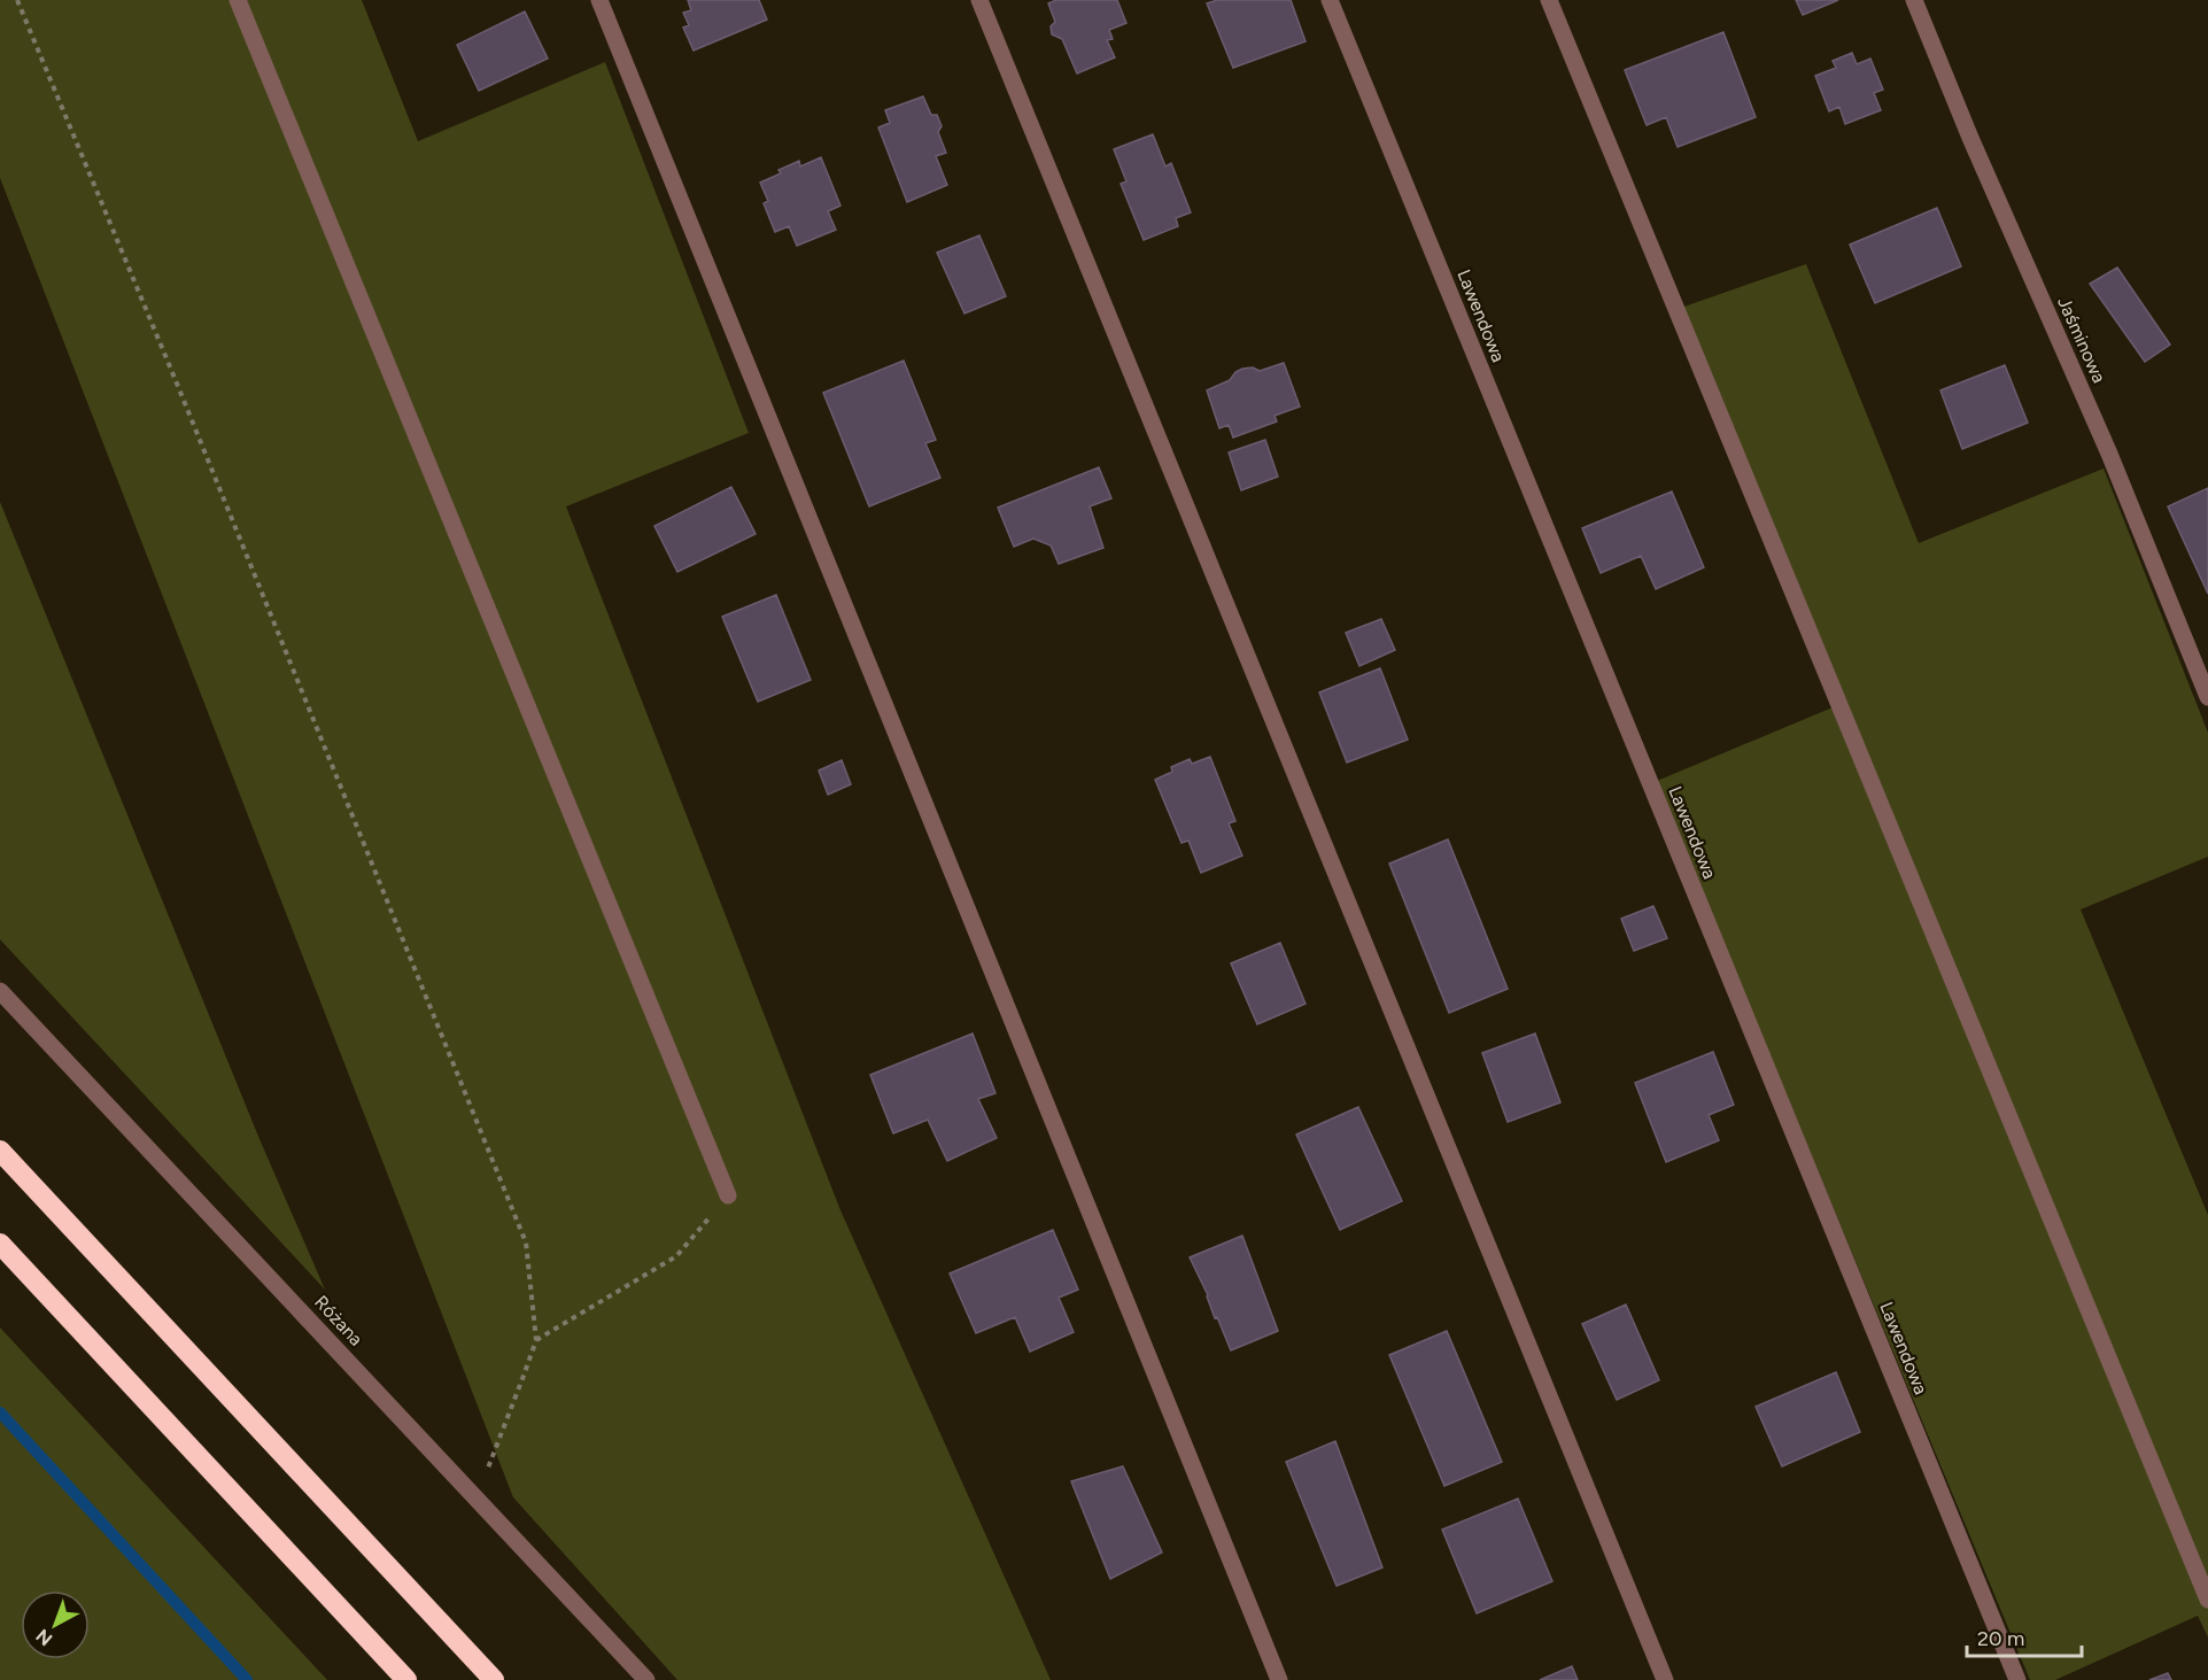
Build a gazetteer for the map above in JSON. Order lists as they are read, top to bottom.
{
  "streets": {
    "street": ["Lawendowa", "Jaśminowa", "Różana"]
  },
  "scale_bar": "20 m",
  "north": "bottom left"
}
